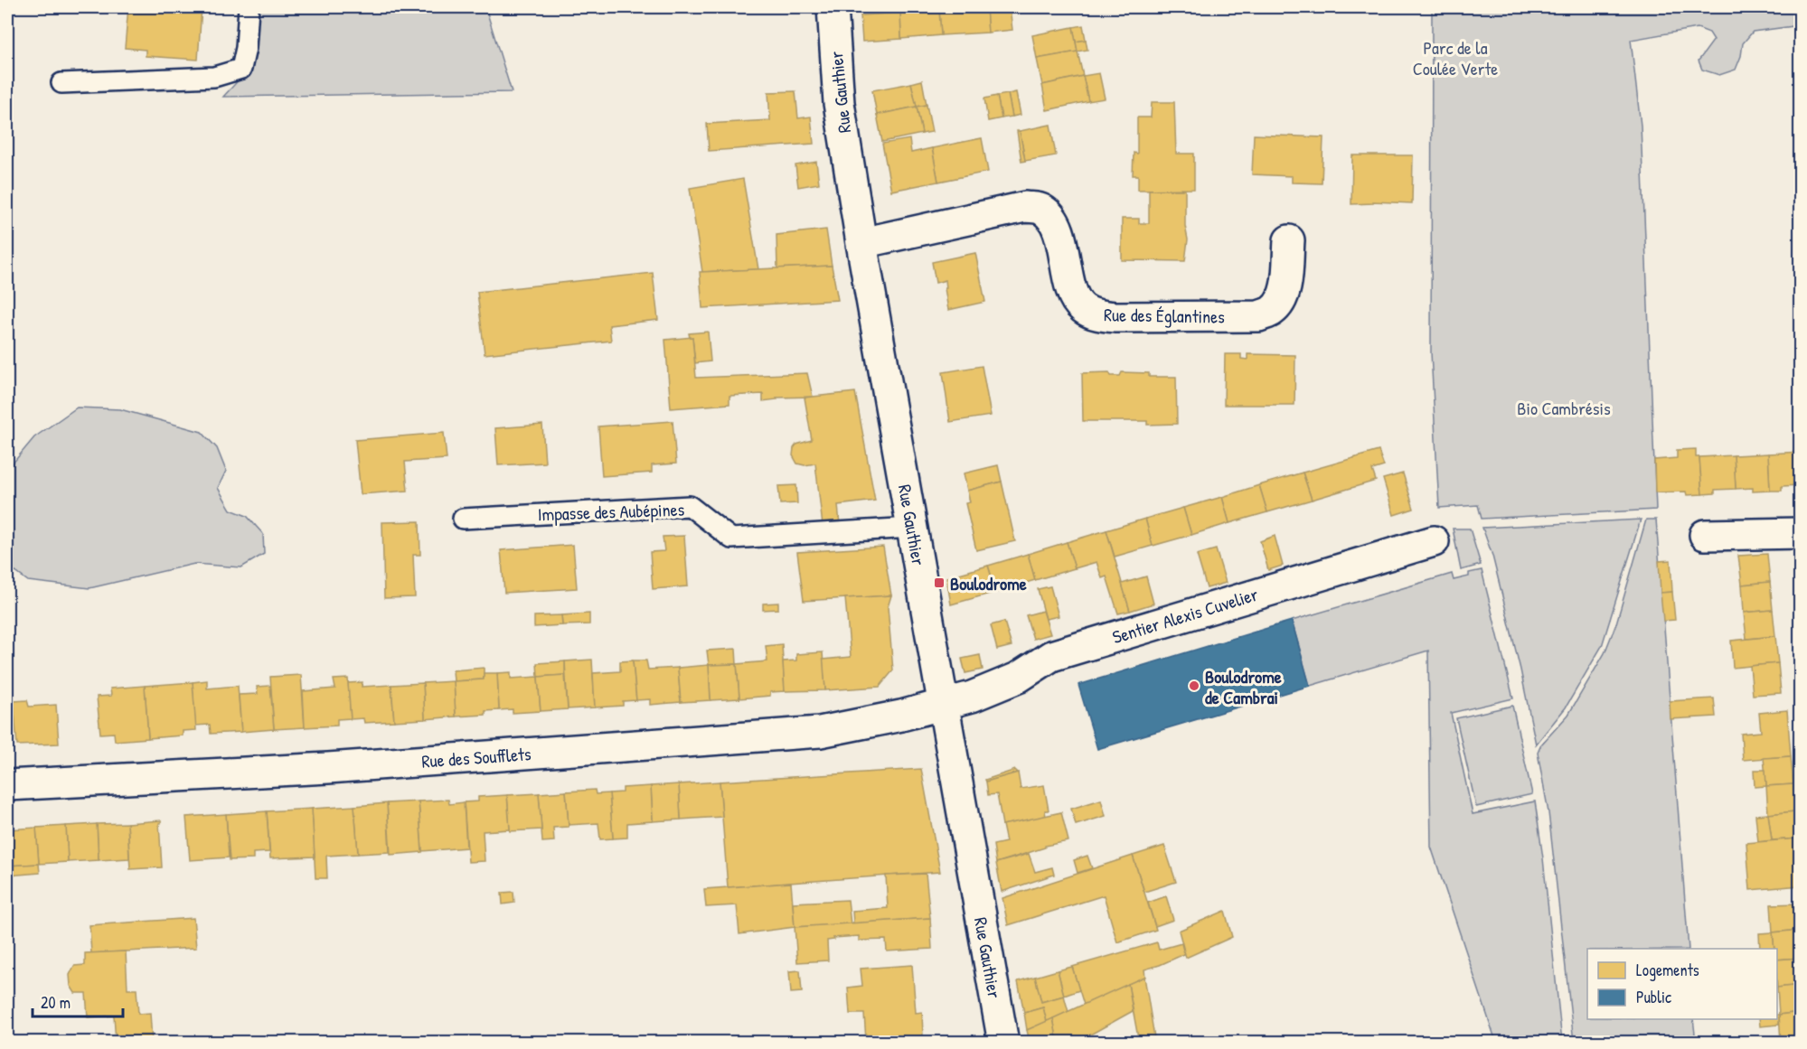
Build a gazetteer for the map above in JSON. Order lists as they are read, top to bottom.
{
  "streets": {
    "street": [
      "Rue Gauthier",
      "Rue des Églantines",
      "Sentier Alexis Cuvelier",
      "Rue des Soufflets"
    ],
    "lane": ["Impasse des Aubépines"]
  },
  "crossings": [
    ["Rue Gauthier", "Rue des Églantines"],
    ["Rue Gauthier", "Impasse des Aubépines"],
    ["Rue Gauthier", "Sentier Alexis Cuvelier"],
    ["Rue Gauthier", "Rue des Soufflets"],
    ["Sentier Alexis Cuvelier", "Rue des Soufflets"]
  ],
  "parks": ["Parc de la Coulée Verte", "Bio Cambrésis"],
  "places": {
    "transit": ["Boulodrome"],
    "other": ["Boulodrome de Cambrai"]
  },
  "legend": ["Logements", "Public"],
  "scale_bar": "20 m"
}
